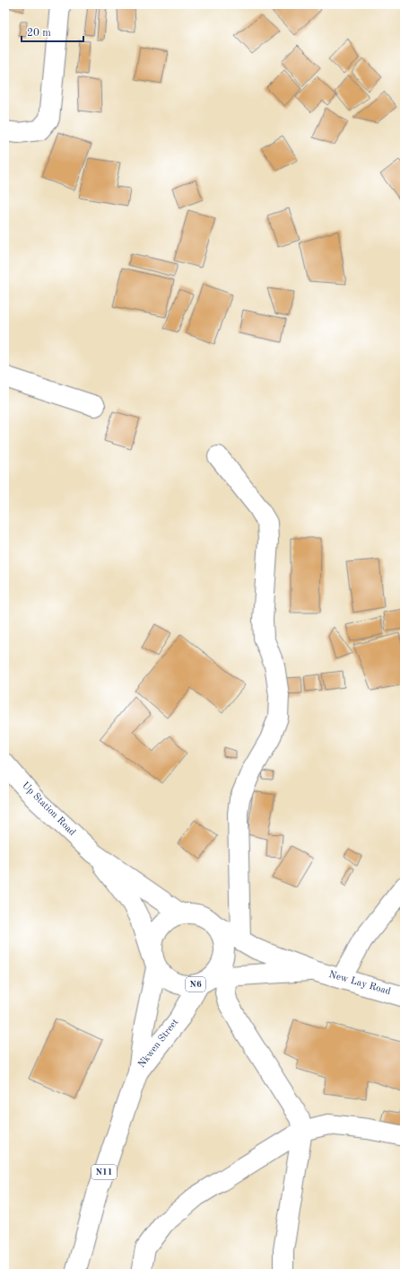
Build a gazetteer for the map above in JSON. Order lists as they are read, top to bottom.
{
  "streets": {
    "main road": [
      "Up Station Road",
      "New Lay Road",
      "N6",
      "Nkwen Street",
      "N11"
    ]
  },
  "crossings": [
    ["Up Station Road", "N6"],
    ["New Lay Road", "N6"],
    ["N6", "Nkwen Street"],
    ["Nkwen Street", "N11"]
  ],
  "scale_bar": "20 m"
}
